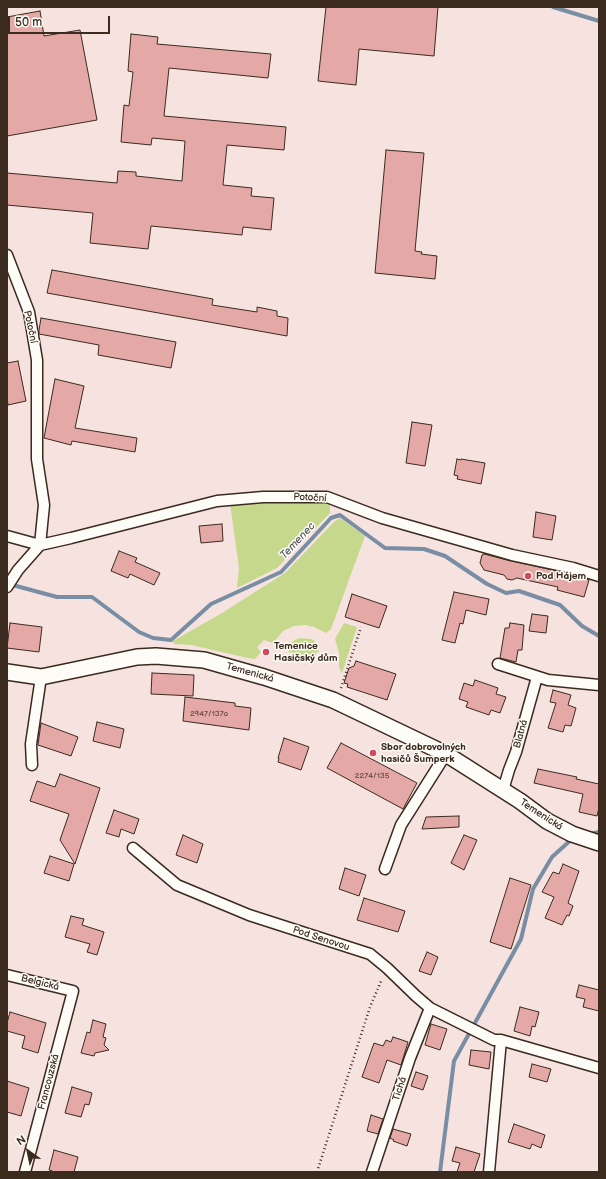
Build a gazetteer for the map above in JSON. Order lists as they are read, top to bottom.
{
  "streets": {
    "street": [
      "Potoční",
      "Temenická",
      "Blatná",
      "Pod Senovou",
      "Belgická",
      "Francouzská",
      "Tichá"
    ]
  },
  "crossings": [
    ["Temenická", "Blatná"],
    ["Pod Senovou", "Tichá"],
    ["Belgická", "Francouzská"]
  ],
  "water": ["Temenec"],
  "places": ["Pod Hájem", "Temenice Hasičský dům", "Sbor dobrovolných hasičů Šumperk"],
  "house_numbers": ["2947/137a", "2274/135"],
  "scale_bar": "50 m",
  "north": "top left"
}
